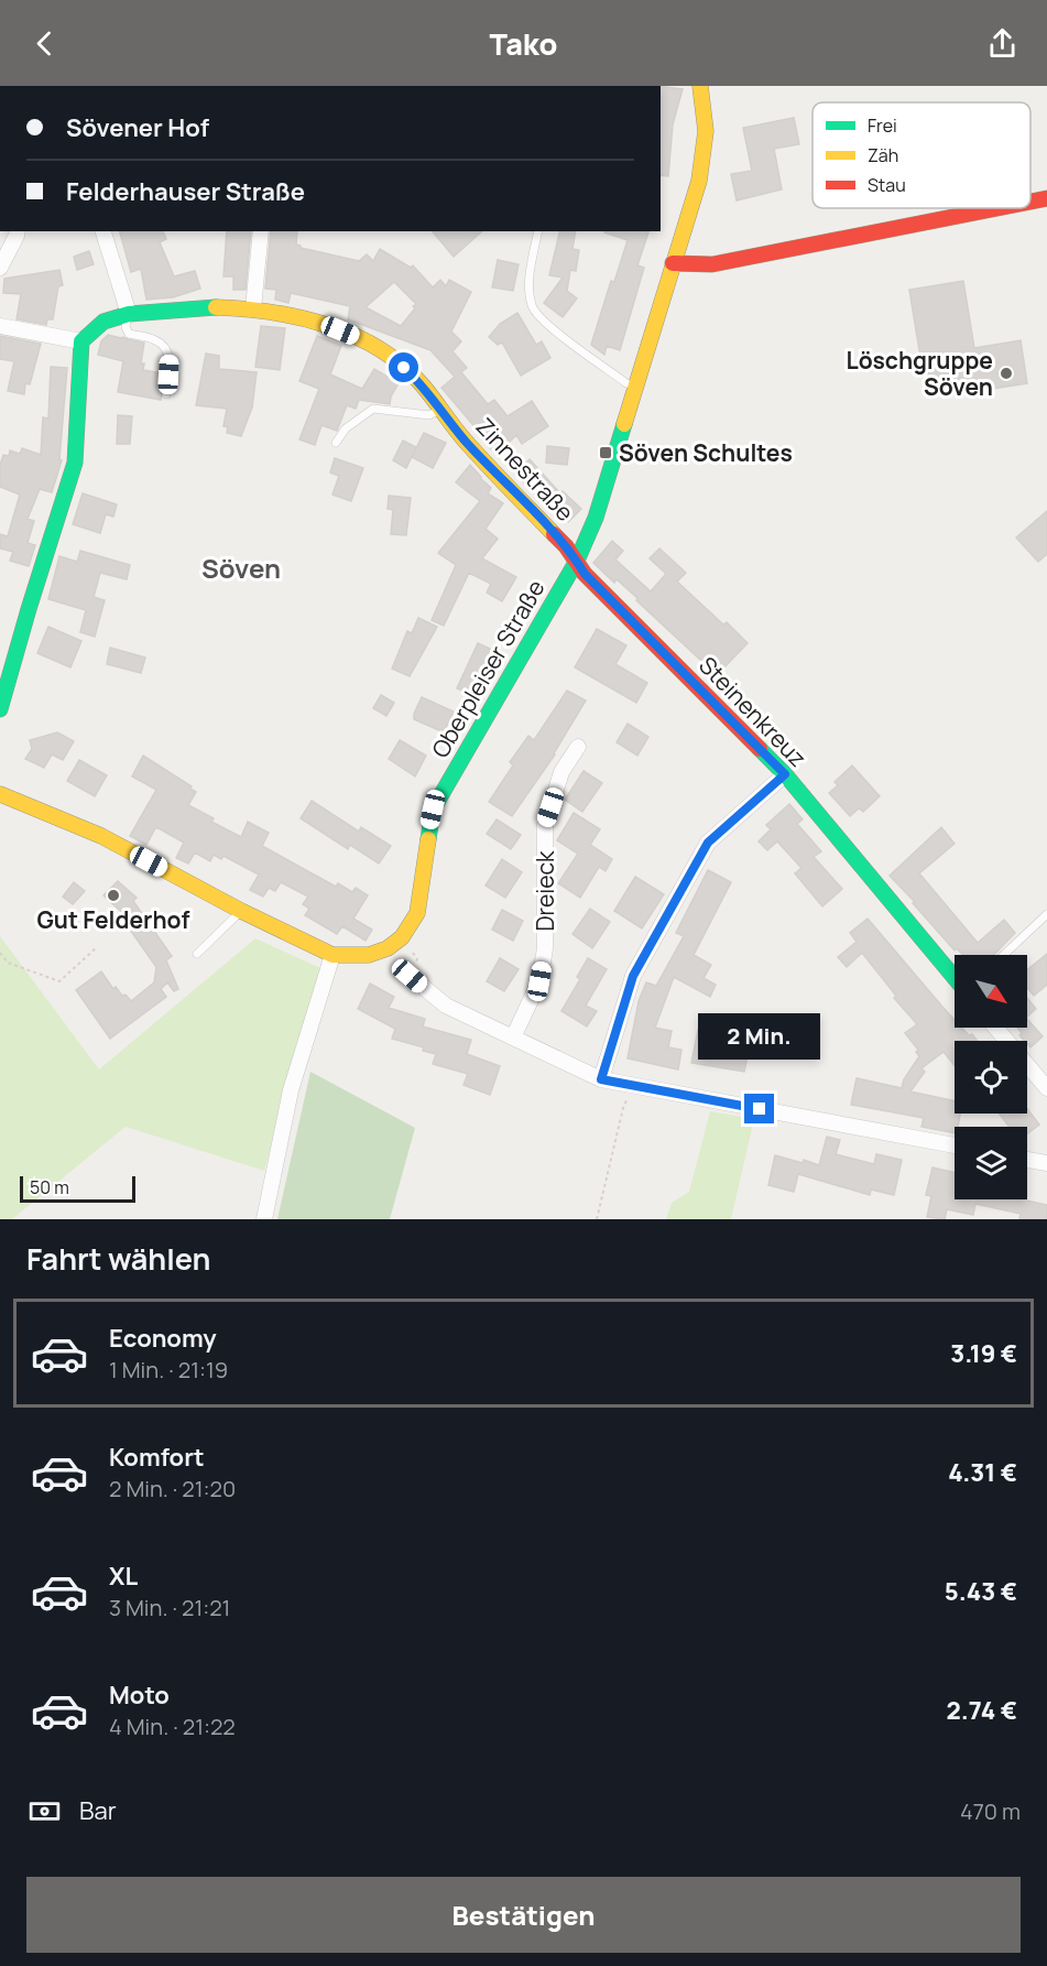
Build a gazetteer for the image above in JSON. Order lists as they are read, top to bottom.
{
  "streets": {
    "street": [
      "Zinnestraße",
      "Oberpleiser Straße",
      "Steinenkreuz",
      "Dreieck"
    ]
  },
  "crossings": [
    ["Zinnestraße", "Oberpleiser Straße"],
    ["Zinnestraße", "Steinenkreuz"],
    ["Oberpleiser Straße", "Steinenkreuz"]
  ],
  "districts": ["Söven"],
  "places": {
    "other": ["Löschgruppe Söven", "Gut Felderhof"],
    "transit": ["Söven Schultes"]
  },
  "legend": ["Frei", "Zäh", "Stau"],
  "scale_bar": "50 m",
  "north": "bottom right",
  "page": {
    "header": "Tako",
    "banner": ["Sövener Hof", "Felderhauser Straße"],
    "bubble": "2 Min.",
    "scale": "50 m",
    "heading": "Fahrt wählen",
    "list": [
      {
        "name": "Economy",
        "note": "1 Min. · 21:19",
        "value": "3.19 €"
      },
      {
        "name": "Komfort",
        "note": "2 Min. · 21:20",
        "value": "4.31 €"
      },
      {
        "name": "XL",
        "note": "3 Min. · 21:21",
        "value": "5.43 €"
      },
      {
        "name": "Moto",
        "note": "4 Min. · 21:22",
        "value": "2.74 €"
      }
    ],
    "pay": ["Bar", "470 m"],
    "buttons": "Bestätigen"
  }
}
